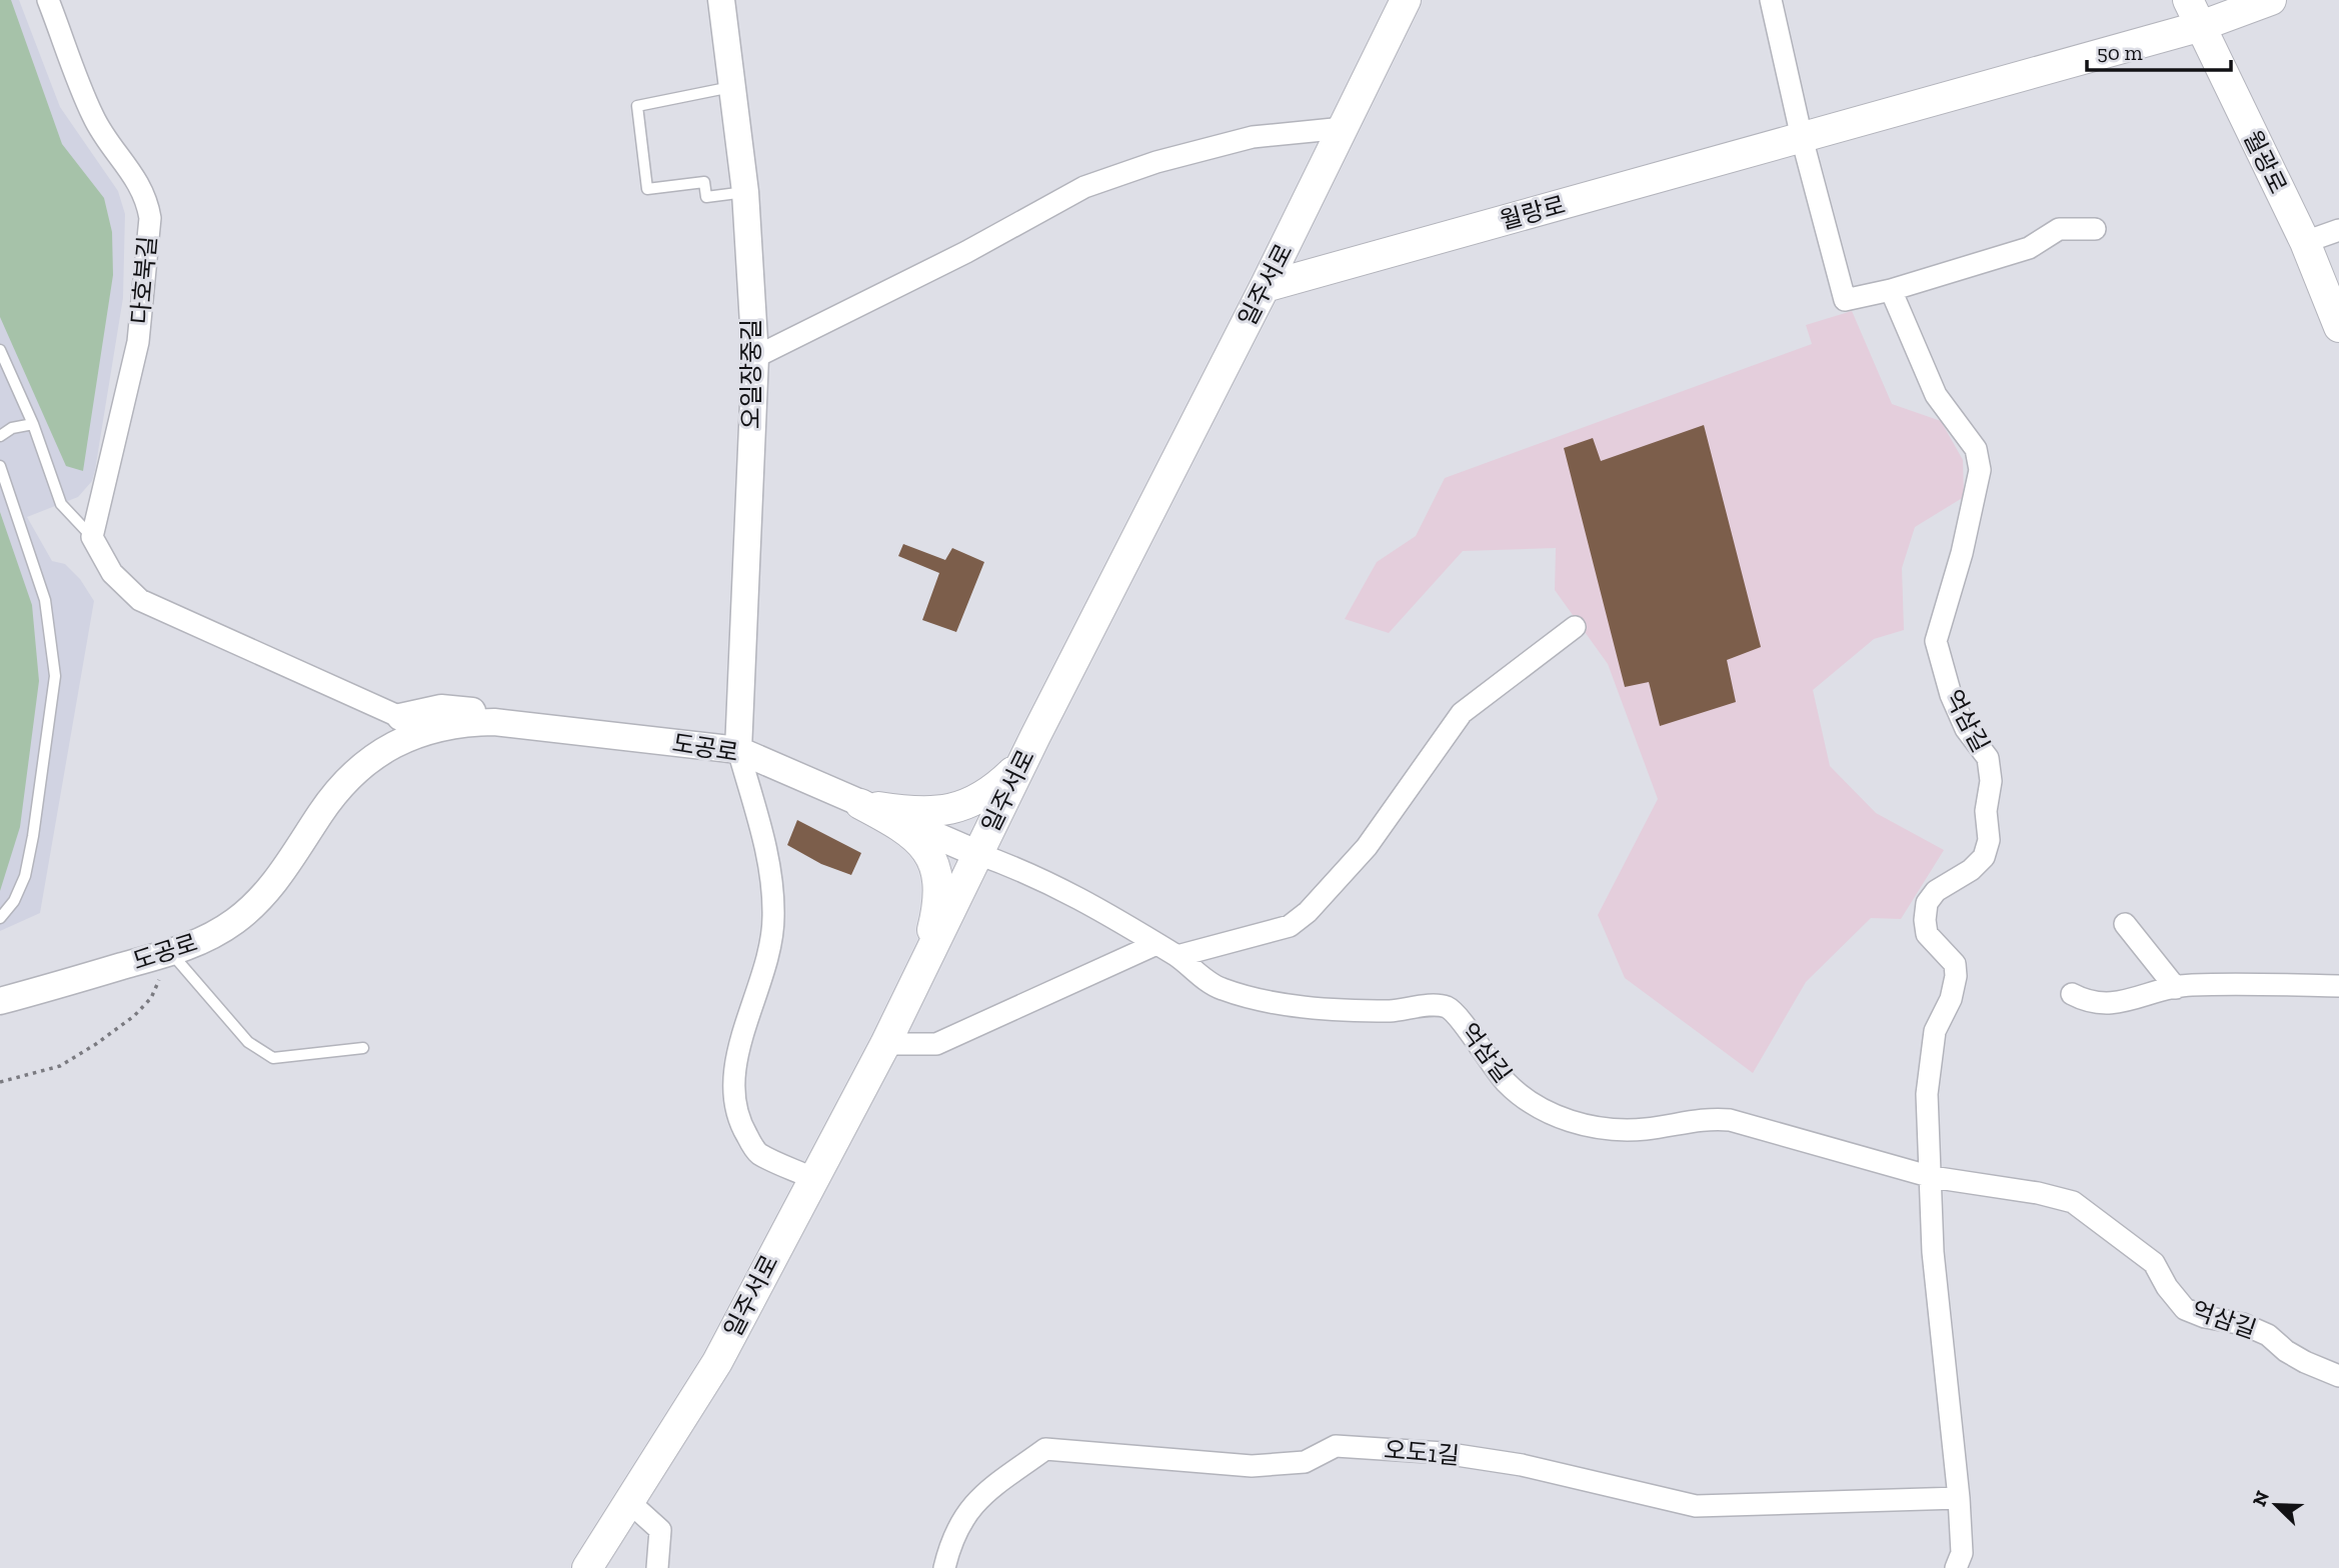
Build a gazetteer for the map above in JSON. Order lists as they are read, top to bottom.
{
  "streets": {
    "main road": ["월광로", "월랑로", "일주서로"],
    "street": [
      "다호북길",
      "오일장중길",
      "억삼길",
      "도공로",
      "오도1길"
    ]
  },
  "crossings": [
    ["월광로", "월랑로"],
    ["월랑로", "일주서로"],
    ["일주서로", "억삼길"],
    ["일주서로", "도공로"],
    ["오일장중길", "도공로"],
    ["억삼길", "도공로"],
    ["억삼길", "오도1길"]
  ],
  "scale_bar": "50 m",
  "north": "top left"
}
